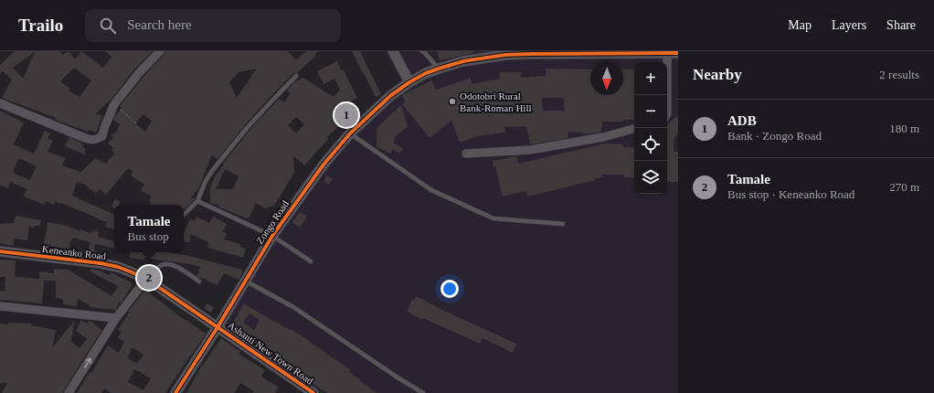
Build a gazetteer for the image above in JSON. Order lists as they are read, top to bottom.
{
  "streets": {
    "street": ["Zongo Road", "Keneanko Road", "Ashanti New Town Road"]
  },
  "crossings": [
    ["Zongo Road", "Keneanko Road"],
    ["Zongo Road", "Ashanti New Town Road"],
    ["Keneanko Road", "Ashanti New Town Road"]
  ],
  "places": ["Odotobri Rural Bank-Roman Hill"],
  "north": "bottom",
  "page": {
    "header": "Trailo",
    "search": "Search here",
    "nav": ["Map", "Layers", "Share"],
    "heading": ["Nearby", "2 results"],
    "map_buttons": ["+", "−"],
    "list": [
      {
        "mark": "1",
        "name": "ADB",
        "note": "Bank · Zongo Road",
        "value": "180 m"
      },
      {
        "mark": "2",
        "name": "Tamale",
        "note": "Bus stop · Keneanko Road",
        "value": "270 m"
      }
    ],
    "pins": ["1", "2"],
    "popup": ["Tamale", "Bus stop"]
  }
}
